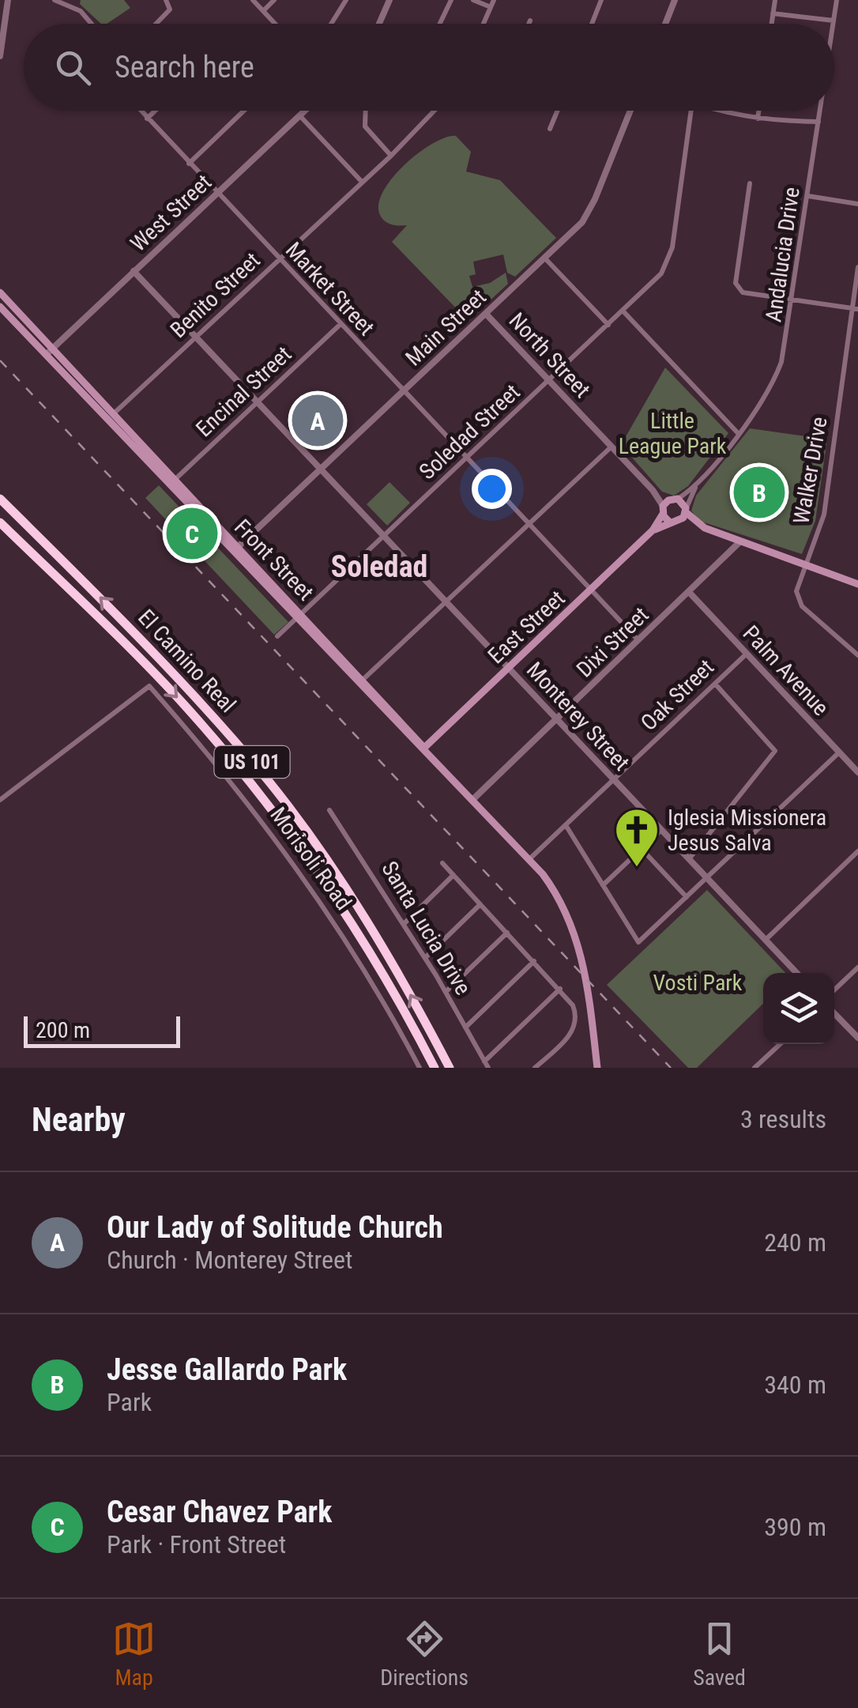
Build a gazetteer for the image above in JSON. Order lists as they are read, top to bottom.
{
  "streets": {
    "highway": ["El Camino Real", "US 101"],
    "main road": ["Front Street", "East Street"],
    "street": [
      "West Street",
      "Andalucia Drive",
      "Market Street",
      "Benito Street",
      "Main Street",
      "North Street",
      "Encinal Street",
      "Soledad Street",
      "Walker Drive",
      "Dixi Street",
      "Palm Avenue",
      "Oak Street",
      "Monterey Street",
      "Morisoli Road",
      "Santa Lucia Drive"
    ]
  },
  "crossings": [
    ["West Street", "Market Street"],
    ["West Street", "Front Street"],
    ["West Street", "Monterey Street"],
    ["Market Street", "Benito Street"],
    ["Market Street", "Main Street"],
    ["Market Street", "Encinal Street"],
    ["Market Street", "Soledad Street"],
    ["Market Street", "East Street"],
    ["Market Street", "Dixi Street"],
    ["Benito Street", "Front Street"],
    ["Benito Street", "Monterey Street"],
    ["Main Street", "North Street"],
    ["Main Street", "Front Street"],
    ["Main Street", "Monterey Street"],
    ["North Street", "Soledad Street"],
    ["North Street", "East Street"],
    ["Encinal Street", "Front Street"],
    ["Encinal Street", "Monterey Street"],
    ["Soledad Street", "Front Street"],
    ["Soledad Street", "Monterey Street"],
    ["Front Street", "East Street"],
    ["Front Street", "Dixi Street"],
    ["Front Street", "Oak Street"],
    ["East Street", "Monterey Street"],
    ["Dixi Street", "Palm Avenue"],
    ["Dixi Street", "Monterey Street"],
    ["Palm Avenue", "Oak Street"],
    ["Oak Street", "Monterey Street"]
  ],
  "districts": ["Soledad"],
  "parks": ["Little League Park", "Vosti Park"],
  "places": {
    "church": ["Iglesia Missionera Jesus Salva"]
  },
  "scale_bar": "200 m",
  "page": {
    "search": "Search here",
    "pins": ["A", "B", "C"],
    "scale": "200 m",
    "heading": ["Nearby", "3 results"],
    "list": [
      {
        "mark": "A",
        "name": "Our Lady of Solitude Church",
        "note": "Church · Monterey Street",
        "value": "240 m"
      },
      {
        "mark": "B",
        "name": "Jesse Gallardo Park",
        "note": "Park",
        "value": "340 m"
      },
      {
        "mark": "C",
        "name": "Cesar Chavez Park",
        "note": "Park · Front Street",
        "value": "390 m"
      }
    ],
    "nav": ["Map", "Directions", "Saved"]
  }
}
